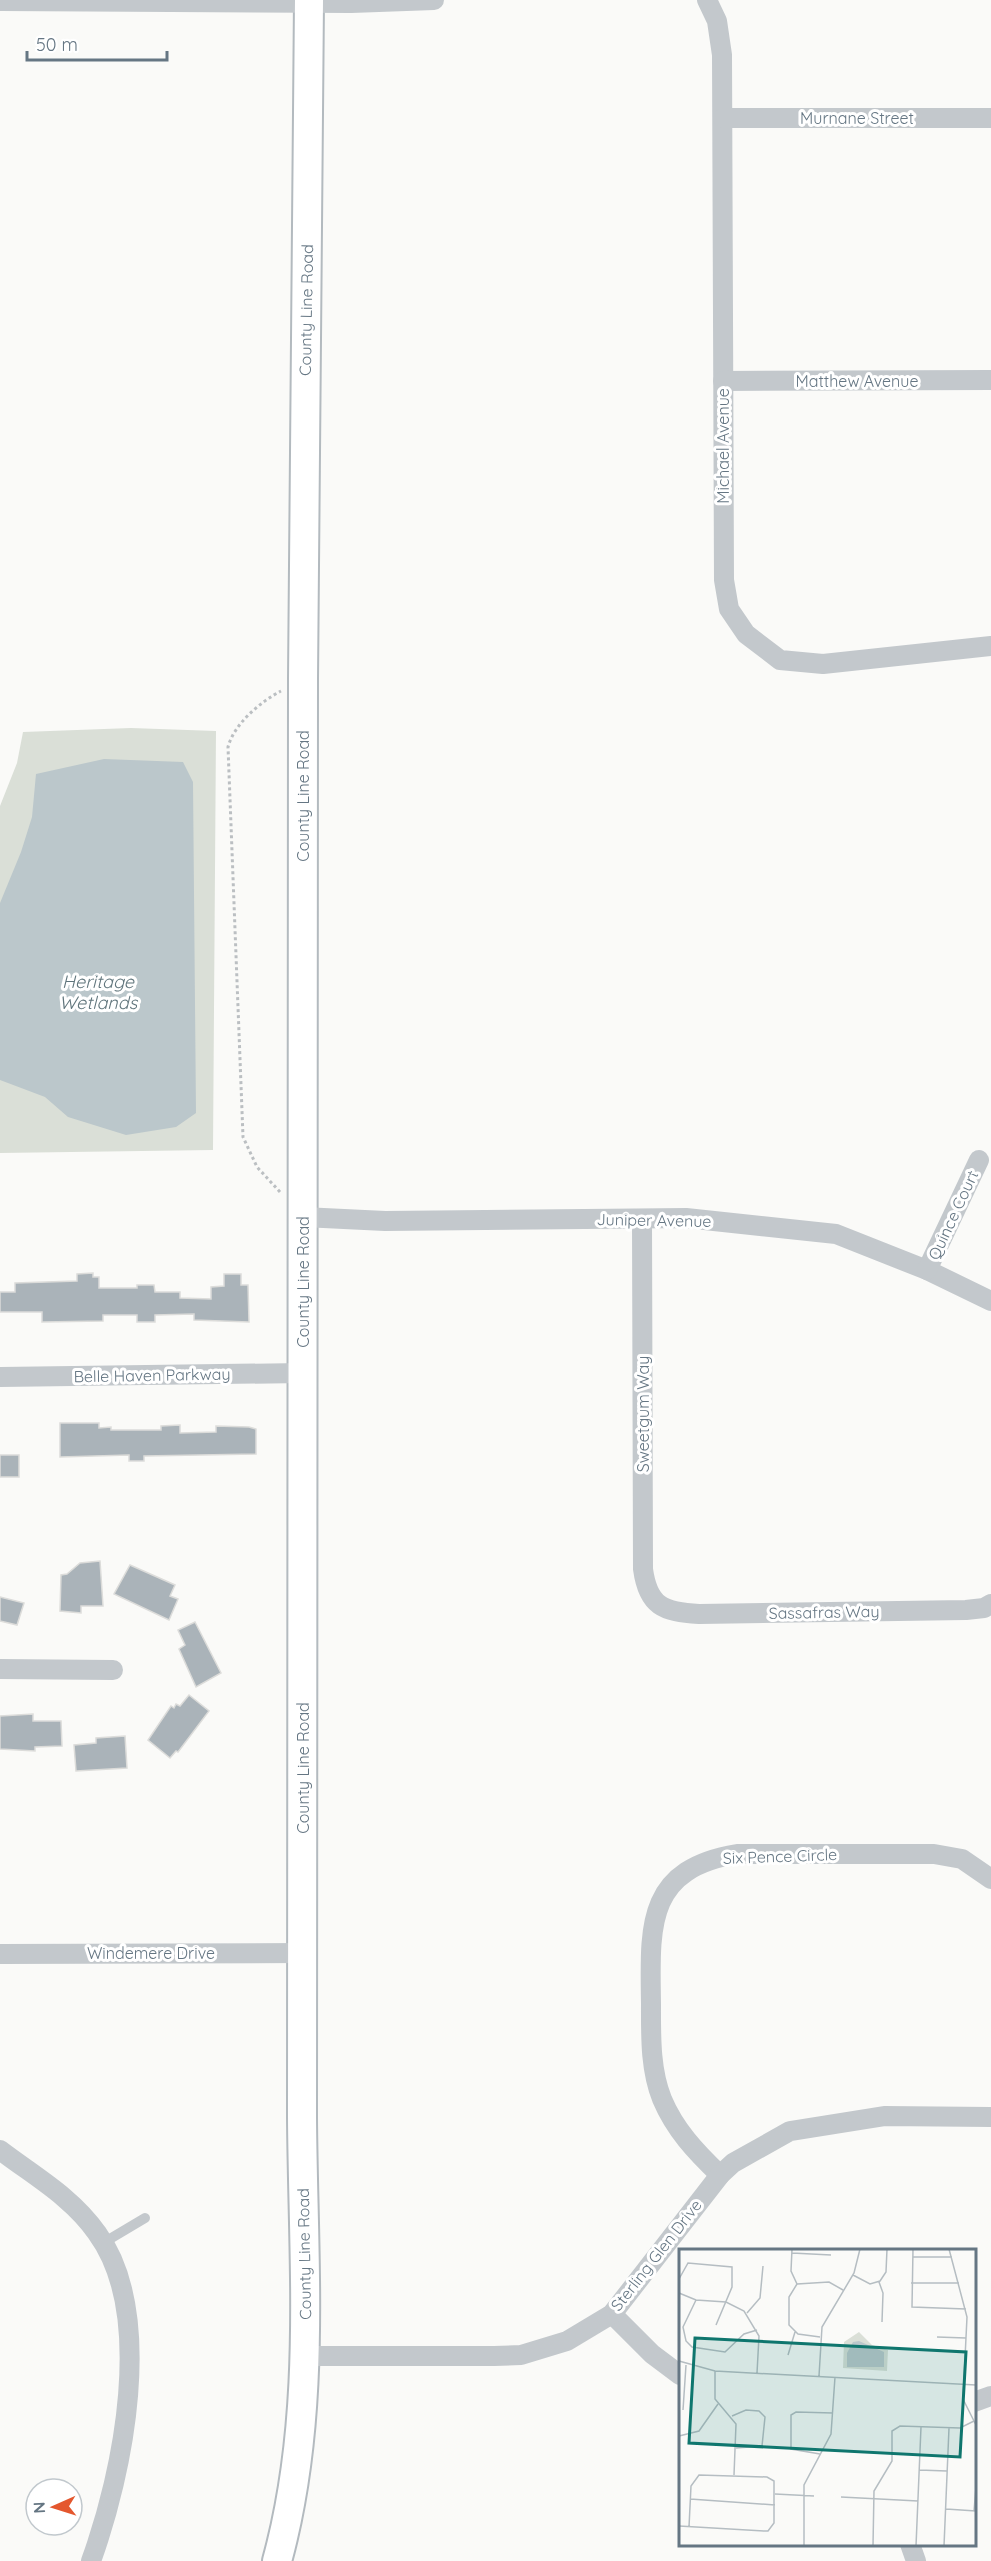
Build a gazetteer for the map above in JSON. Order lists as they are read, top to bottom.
{
  "streets": {
    "main road": ["County Line Road"],
    "street": [
      "Murnane Street",
      "Matthew Avenue",
      "Michael Avenue",
      "Quince Court",
      "Juniper Avenue",
      "Belle Haven Parkway",
      "Sweetgum Way",
      "Sassafras Way",
      "Six Pence Circle",
      "Windemere Drive",
      "Sterling Glen Drive"
    ]
  },
  "crossings": [
    ["Murnane Street", "Michael Avenue"],
    ["County Line Road", "Juniper Avenue"],
    ["County Line Road", "Belle Haven Parkway"],
    ["County Line Road", "Windemere Drive"],
    ["County Line Road", "Sterling Glen Drive"],
    ["Matthew Avenue", "Michael Avenue"],
    ["Quince Court", "Juniper Avenue"],
    ["Juniper Avenue", "Sweetgum Way"],
    ["Sweetgum Way", "Sassafras Way"],
    ["Six Pence Circle", "Sterling Glen Drive"]
  ],
  "water": ["Heritage Wetlands"],
  "scale_bar": "50 m",
  "north": "left"
}
